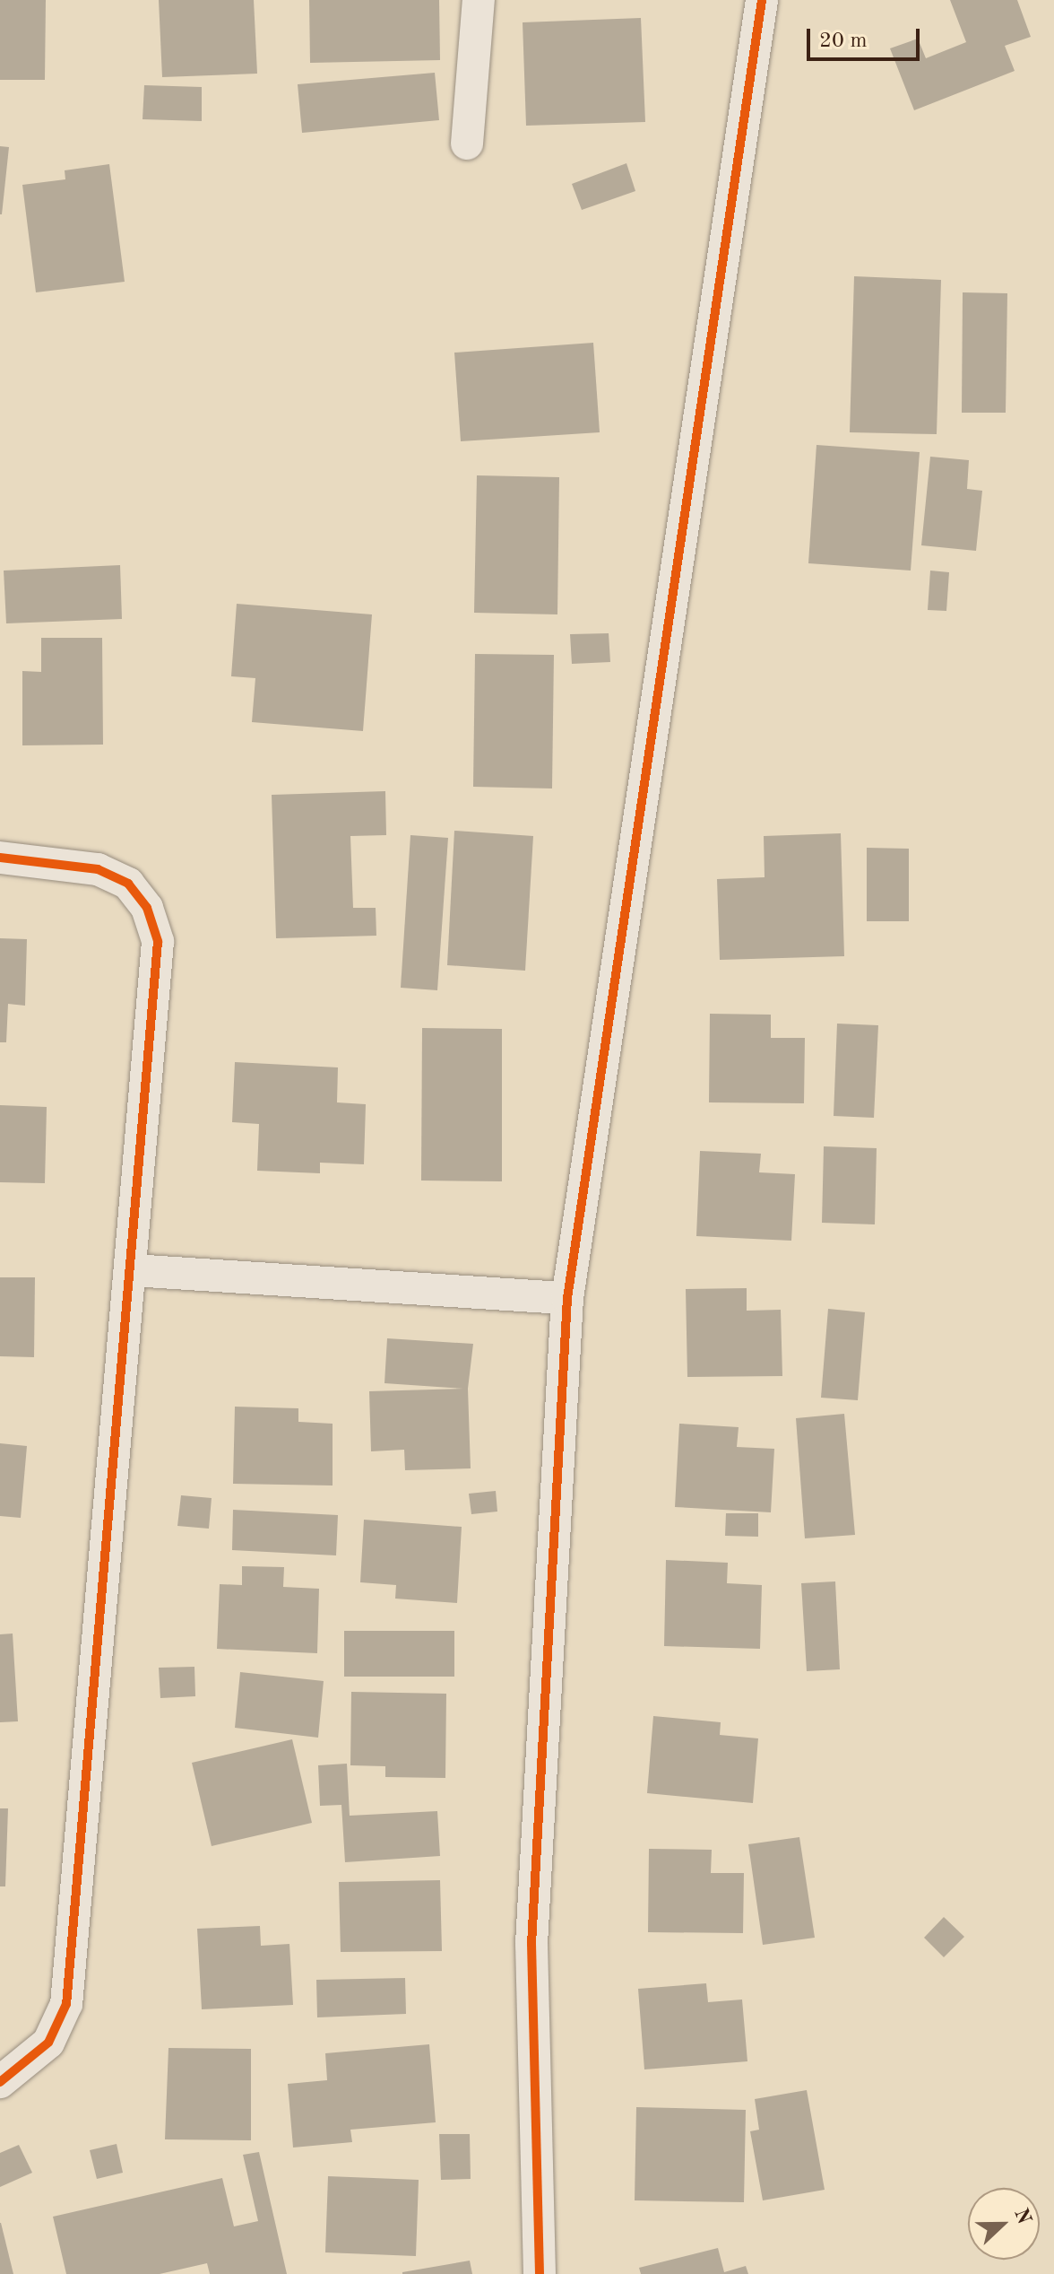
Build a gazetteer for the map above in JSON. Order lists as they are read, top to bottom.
{
  "scale_bar": "20 m",
  "north": "right"
}
